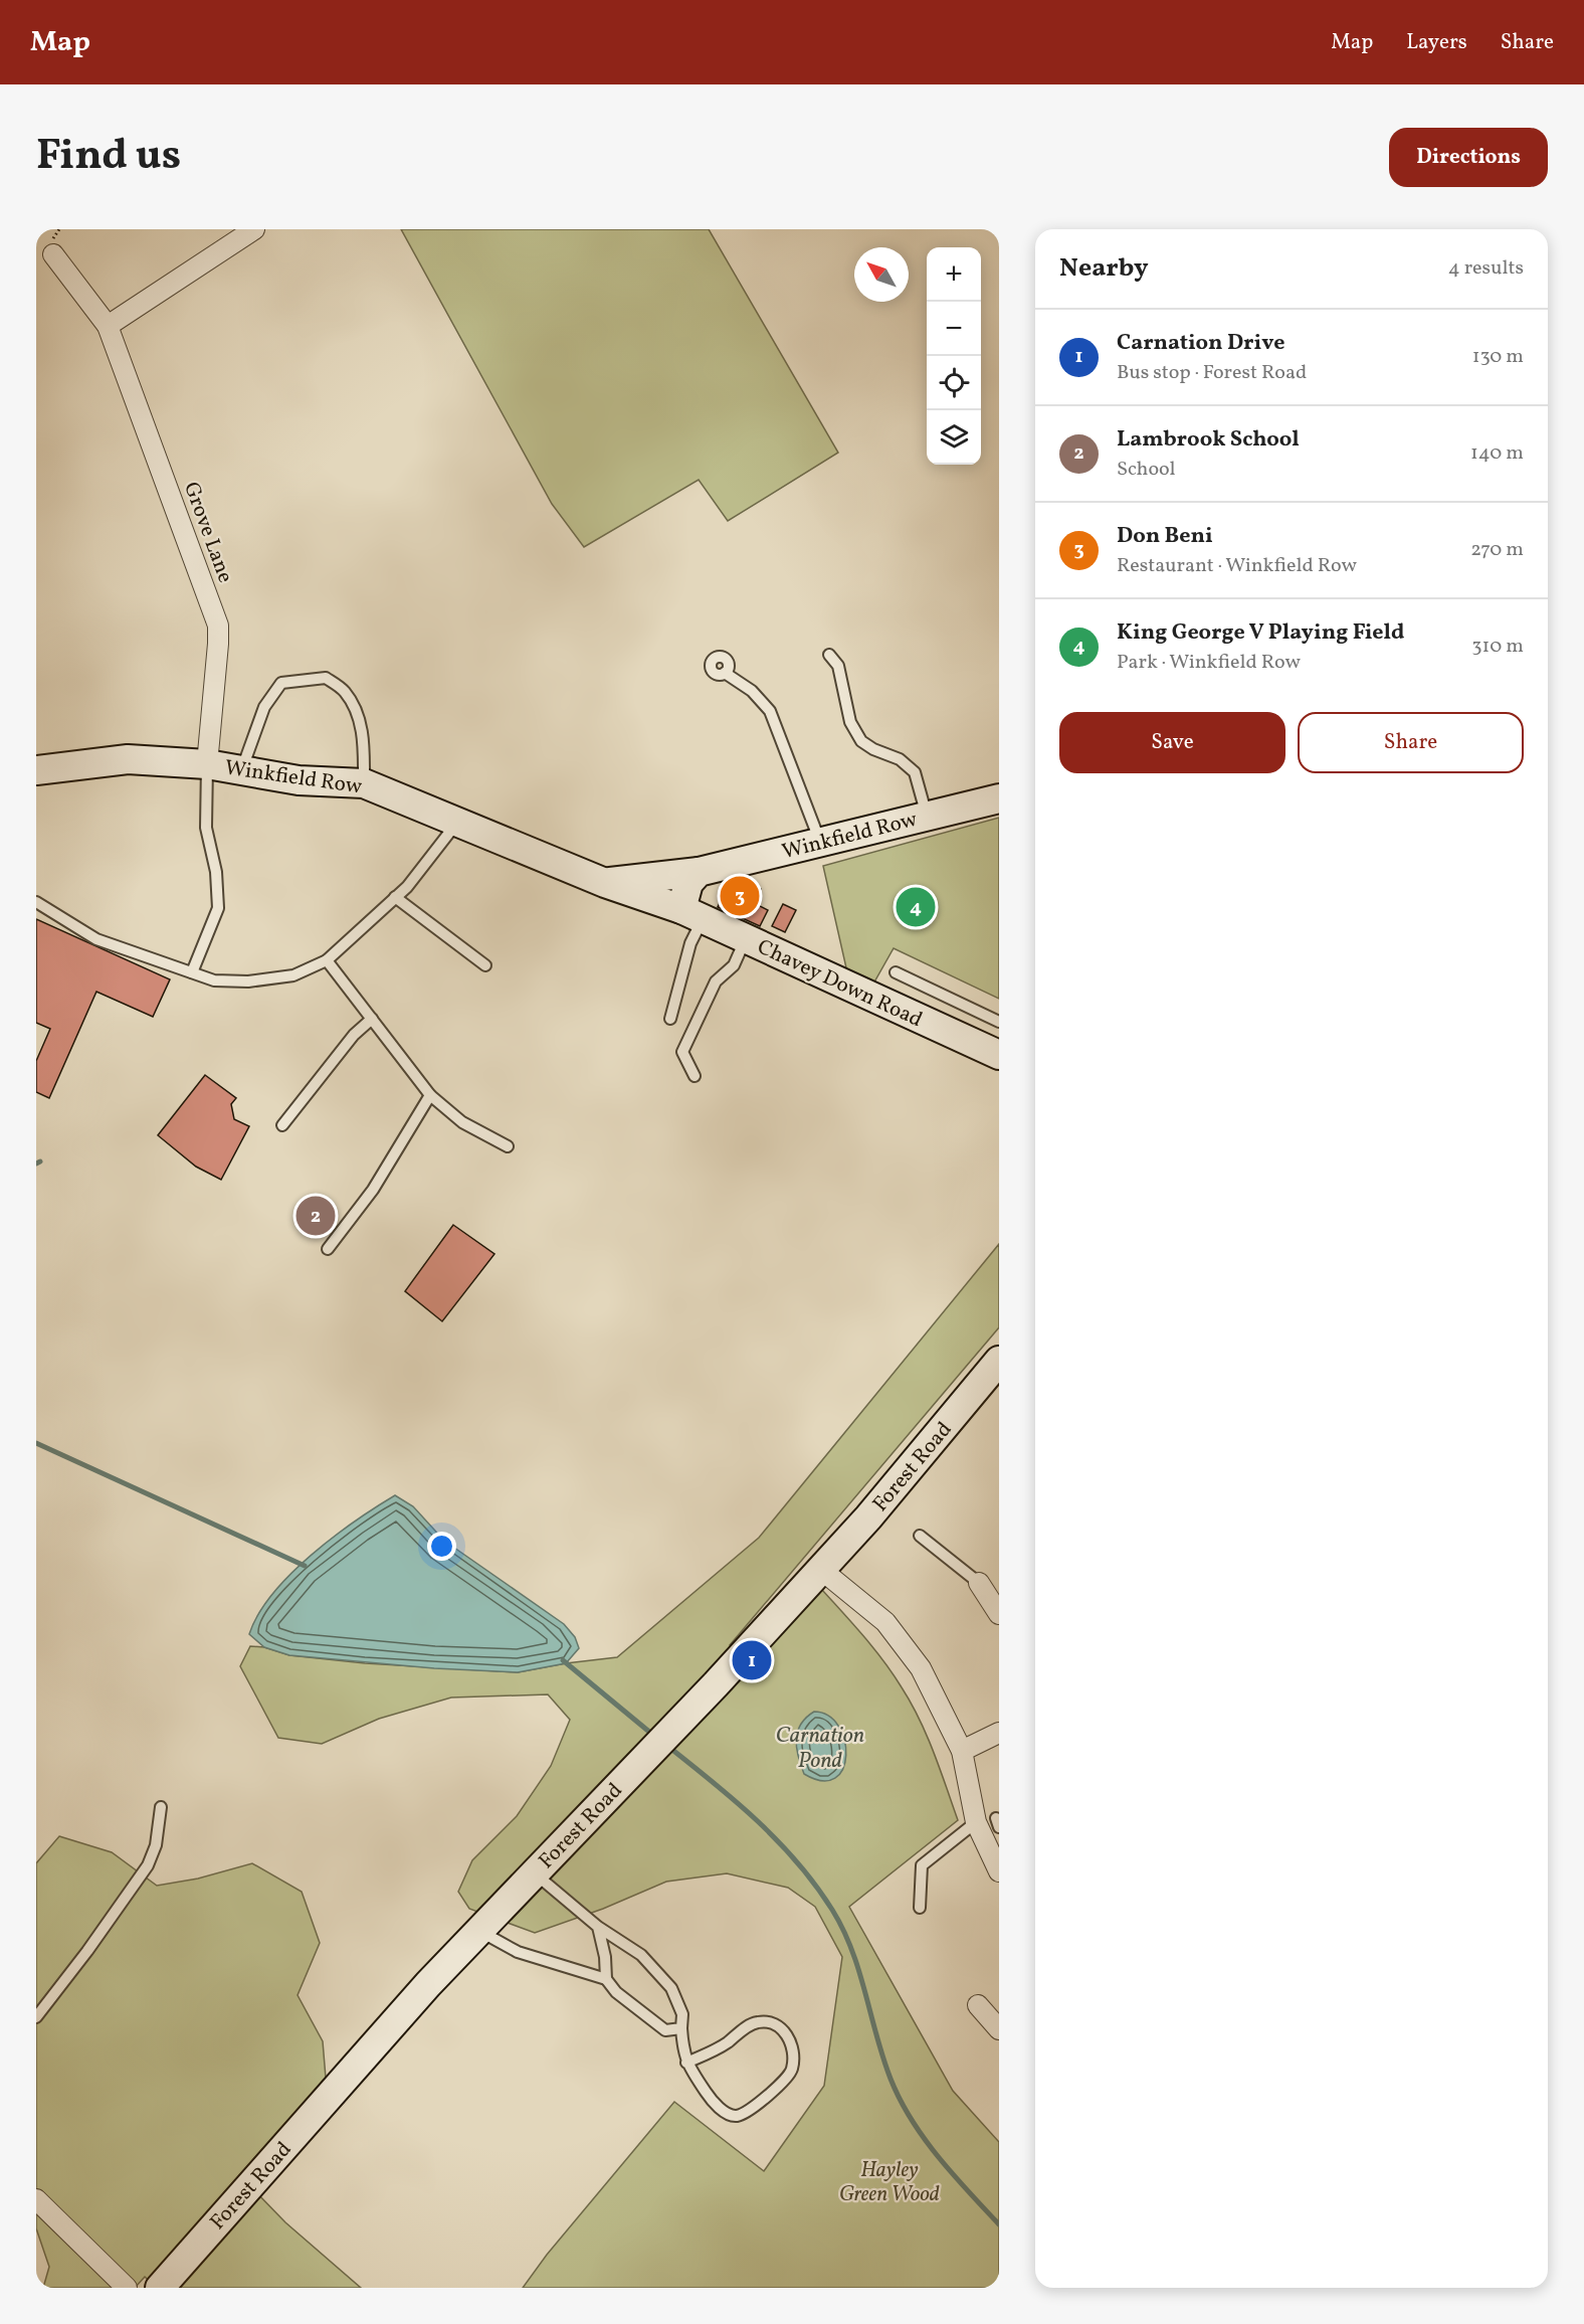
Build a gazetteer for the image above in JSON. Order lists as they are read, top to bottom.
{
  "streets": {
    "main road": ["Winkfield Row", "Chavey Down Road", "Forest Road"],
    "street": ["Grove Lane"]
  },
  "crossings": [
    ["Grove Lane", "Winkfield Row"],
    ["Winkfield Row", "Chavey Down Road"]
  ],
  "water": ["Carnation Pond"],
  "parks": ["Hayley Green Wood"],
  "north": "top left",
  "page": {
    "header": "Map",
    "nav": ["Map", "Layers", "Share"],
    "title": "Find us",
    "buttons": [
      "Directions",
      ["Save", "Share"]
    ],
    "heading": ["Nearby", "4 results"],
    "map_buttons": ["+", "−"],
    "list": [
      {
        "mark": "1",
        "name": "Carnation Drive",
        "note": "Bus stop · Forest Road",
        "value": "130 m"
      },
      {
        "mark": "2",
        "name": "Lambrook School",
        "note": "School",
        "value": "140 m"
      },
      {
        "mark": "3",
        "name": "Don Beni",
        "note": "Restaurant · Winkfield Row",
        "value": "270 m"
      },
      {
        "mark": "4",
        "name": "King George V Playing Field",
        "note": "Park · Winkfield Row",
        "value": "310 m"
      }
    ],
    "pins": [
      "3",
      "4",
      "2",
      "1"
    ]
  }
}
